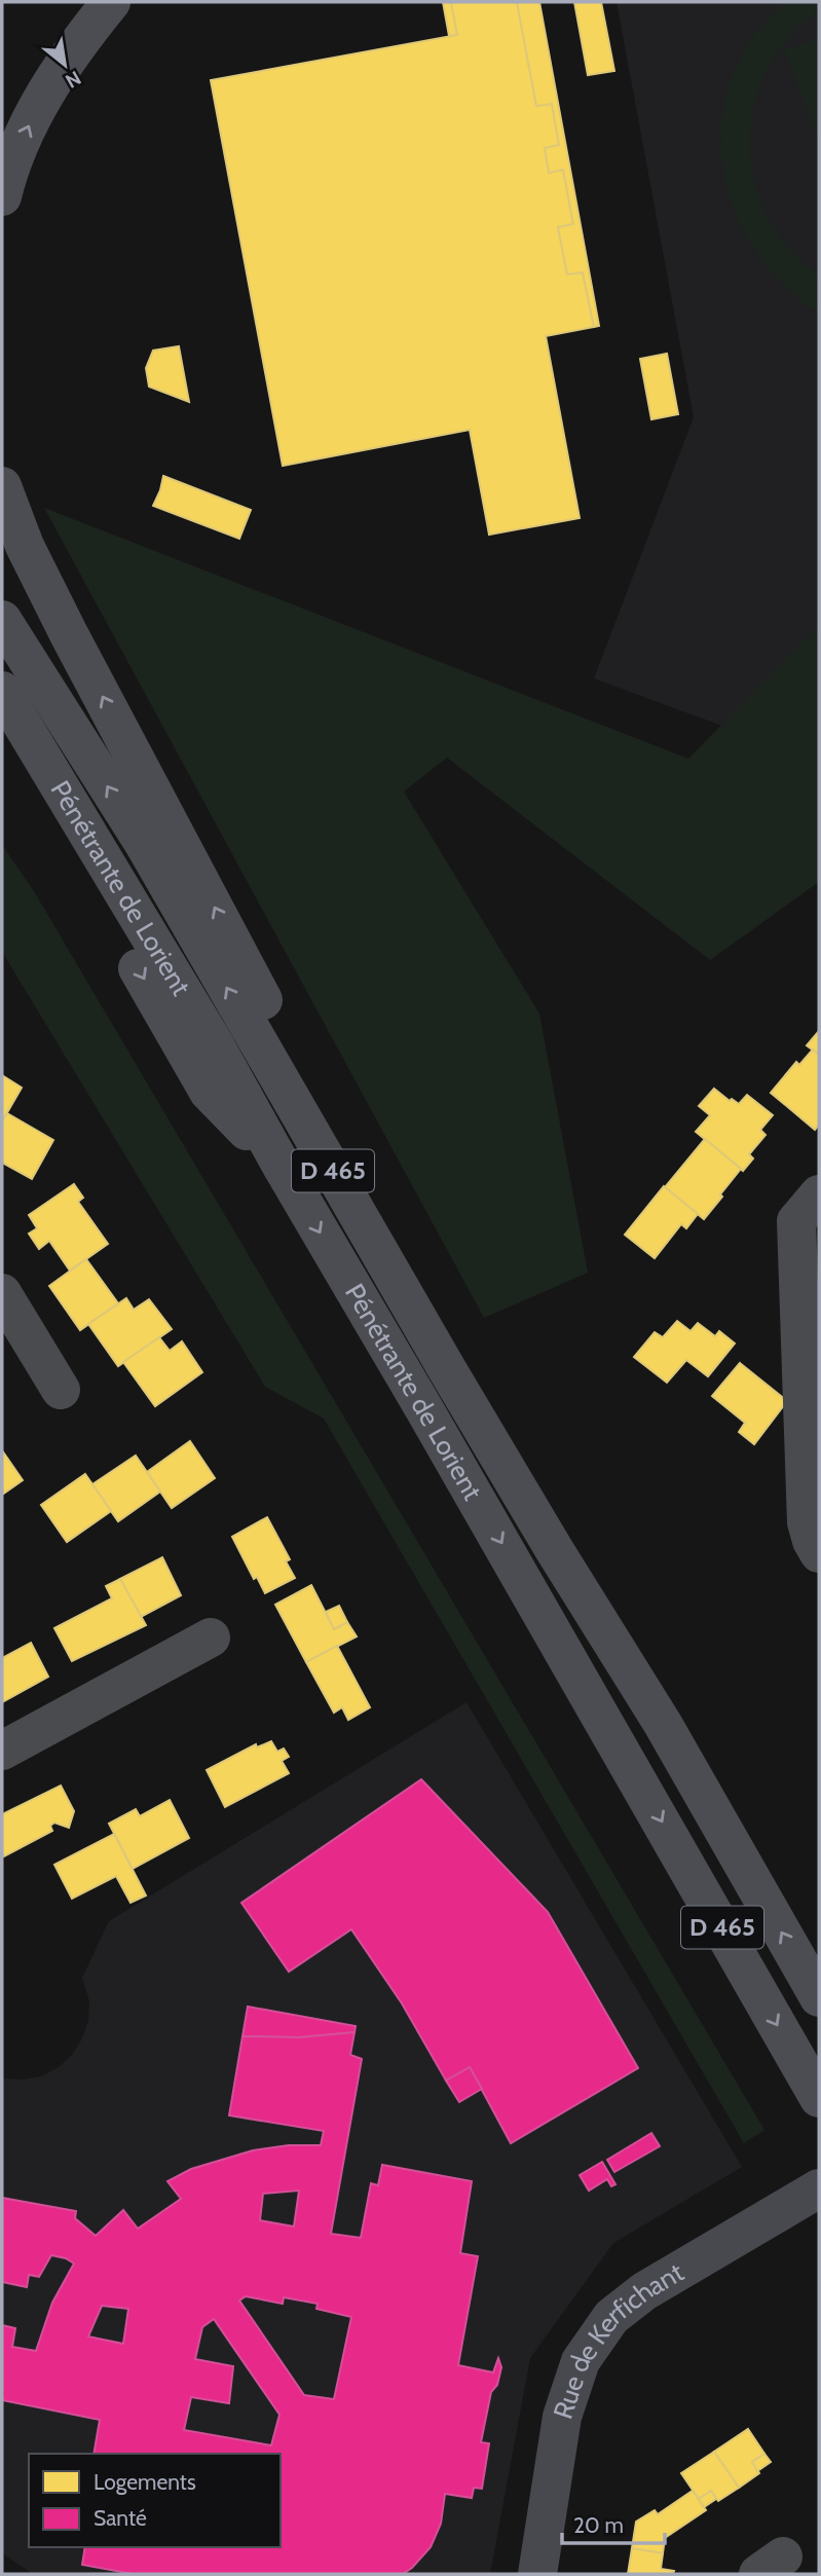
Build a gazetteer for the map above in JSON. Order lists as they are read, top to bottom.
{
  "streets": {
    "highway": ["Pénétrante de Lorient", "D 465"],
    "main road": ["Rue de Kerfichant"]
  },
  "legend": ["Logements", "Santé"],
  "scale_bar": "20 m",
  "north": "bottom right"
}
